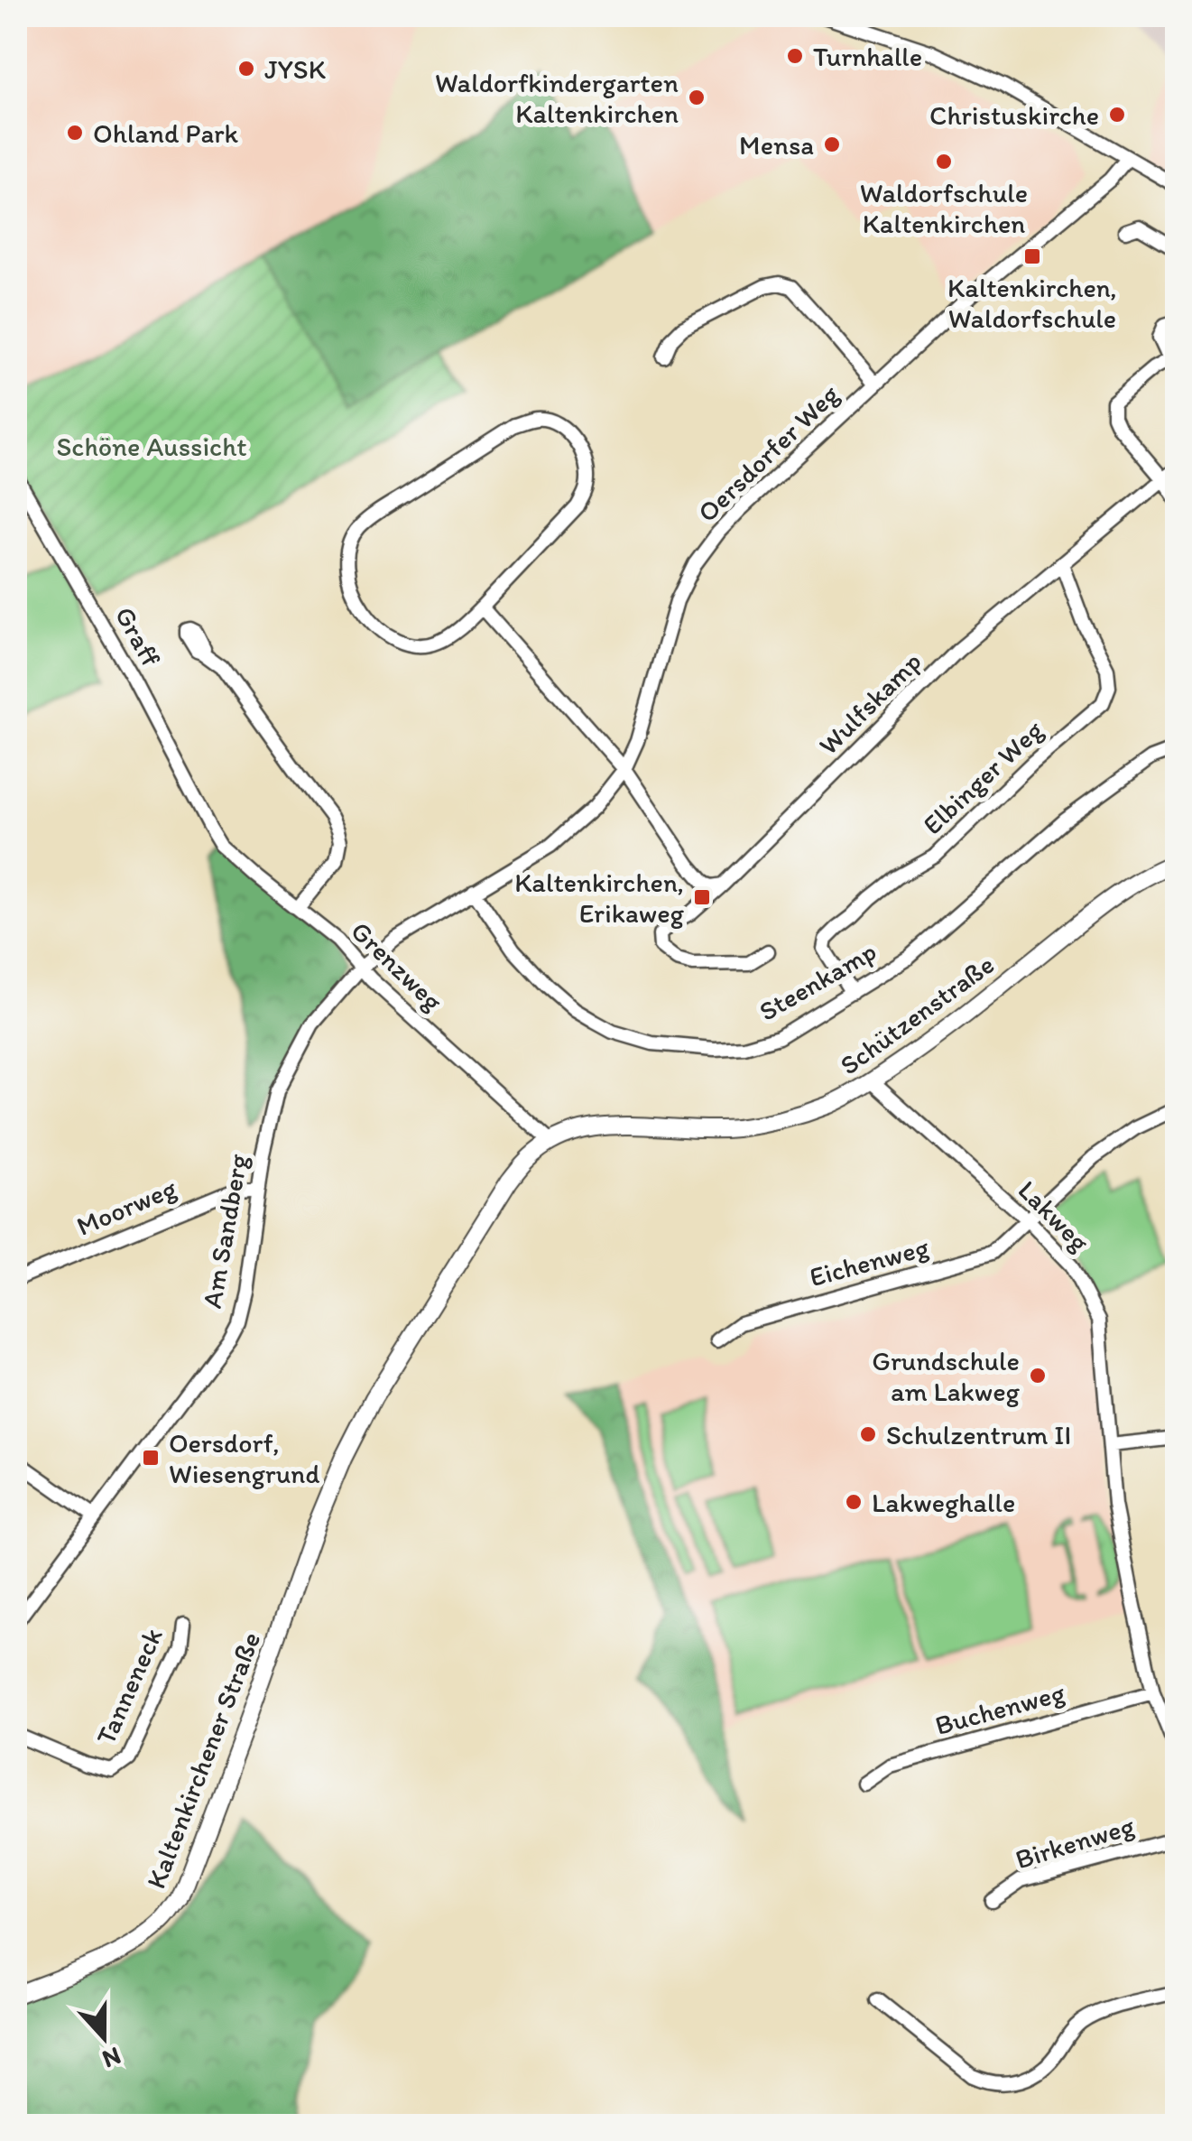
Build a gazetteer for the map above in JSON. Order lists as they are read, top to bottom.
{
  "streets": {
    "main road": ["Schützenstraße", "Kaltenkirchener Straße"],
    "street": [
      "Oersdorfer Weg",
      "Graff",
      "Wulfskamp",
      "Elbinger Weg",
      "Grenzweg",
      "Steenkamp",
      "Moorweg",
      "Lakweg",
      "Am Sandberg",
      "Eichenweg",
      "Tanneneck",
      "Buchenweg",
      "Birkenweg"
    ]
  },
  "crossings": [
    ["Oersdorfer Weg", "Grenzweg"],
    ["Oersdorfer Weg", "Steenkamp"],
    ["Oersdorfer Weg", "Am Sandberg"],
    ["Graff", "Grenzweg"],
    ["Wulfskamp", "Elbinger Weg"],
    ["Elbinger Weg", "Steenkamp"],
    ["Grenzweg", "Schützenstraße"],
    ["Grenzweg", "Am Sandberg"],
    ["Grenzweg", "Kaltenkirchener Straße"],
    ["Schützenstraße", "Lakweg"],
    ["Schützenstraße", "Kaltenkirchener Straße"],
    ["Moorweg", "Am Sandberg"],
    ["Lakweg", "Eichenweg"],
    ["Lakweg", "Buchenweg"]
  ],
  "parks": ["Schöne Aussicht"],
  "places": {
    "other": [
      "Turnhalle",
      "JYSK",
      "Waldorfkindergarten Kaltenkirchen",
      "Christuskirche",
      "Ohland Park",
      "Mensa",
      "Waldorfschule Kaltenkirchen",
      "Grundschule am Lakweg",
      "Schulzentrum II",
      "Lakweghalle"
    ],
    "transit": ["Kaltenkirchen, Waldorfschule", "Kaltenkirchen, Erikaweg", "Oersdorf, Wiesengrund"]
  },
  "north": "bottom"
}
